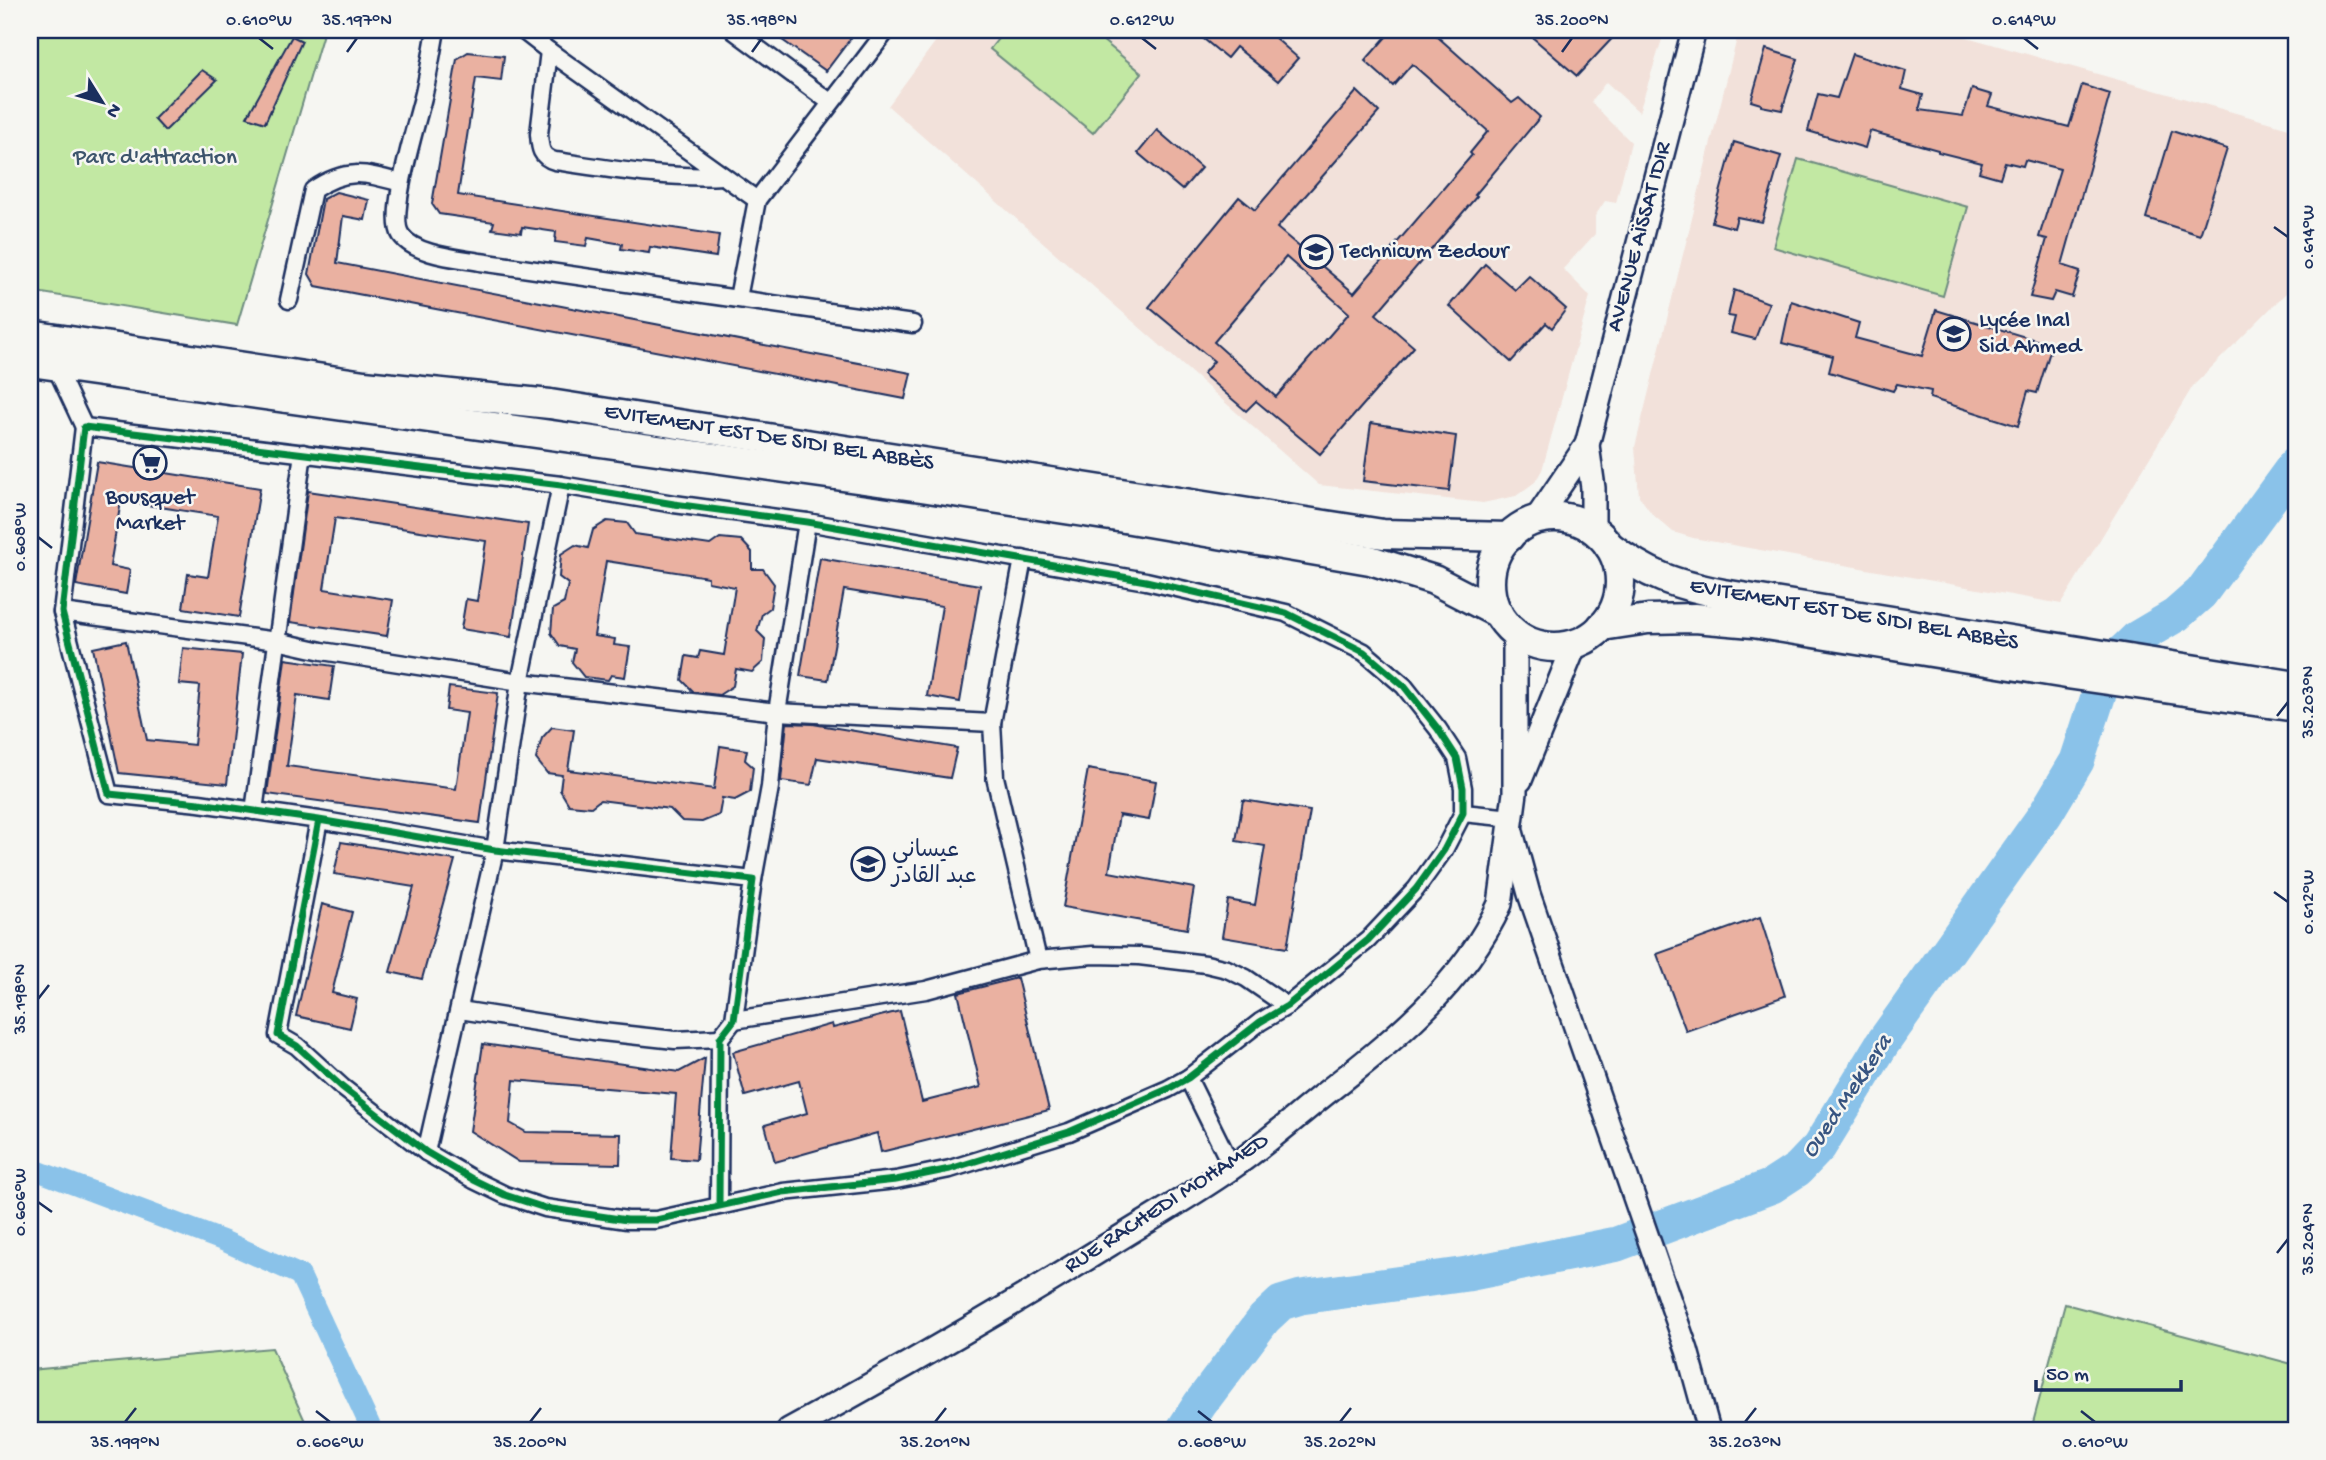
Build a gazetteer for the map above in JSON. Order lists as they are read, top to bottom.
{
  "streets": {
    "highway": ["EVITEMENT EST DE SIDI BEL ABBÈS"],
    "main road": ["AVENUE AÏSSAT IDIR", "RUE RACHEDI MOHAMED"]
  },
  "water": ["Oued Mekkera"],
  "parks": ["Parc d'attraction"],
  "places": {
    "school or university": ["Technicum Zedour", "Lycée Inal Sid Ahmed", "عيساني عبد القادر"],
    "supermarket": ["Bousquet Market"]
  },
  "scale_bar": "50 m",
  "north": "bottom right",
  "coordinates": [
    "0.610°W",
    "35.197°N",
    "35.198°N",
    "0.612°W",
    "35.200°N",
    "0.614°W",
    "0.608°W",
    "35.203°N",
    "0.606°W",
    "35.204°N",
    "35.199°N",
    "35.201°N",
    "35.202°N"
  ]
}
